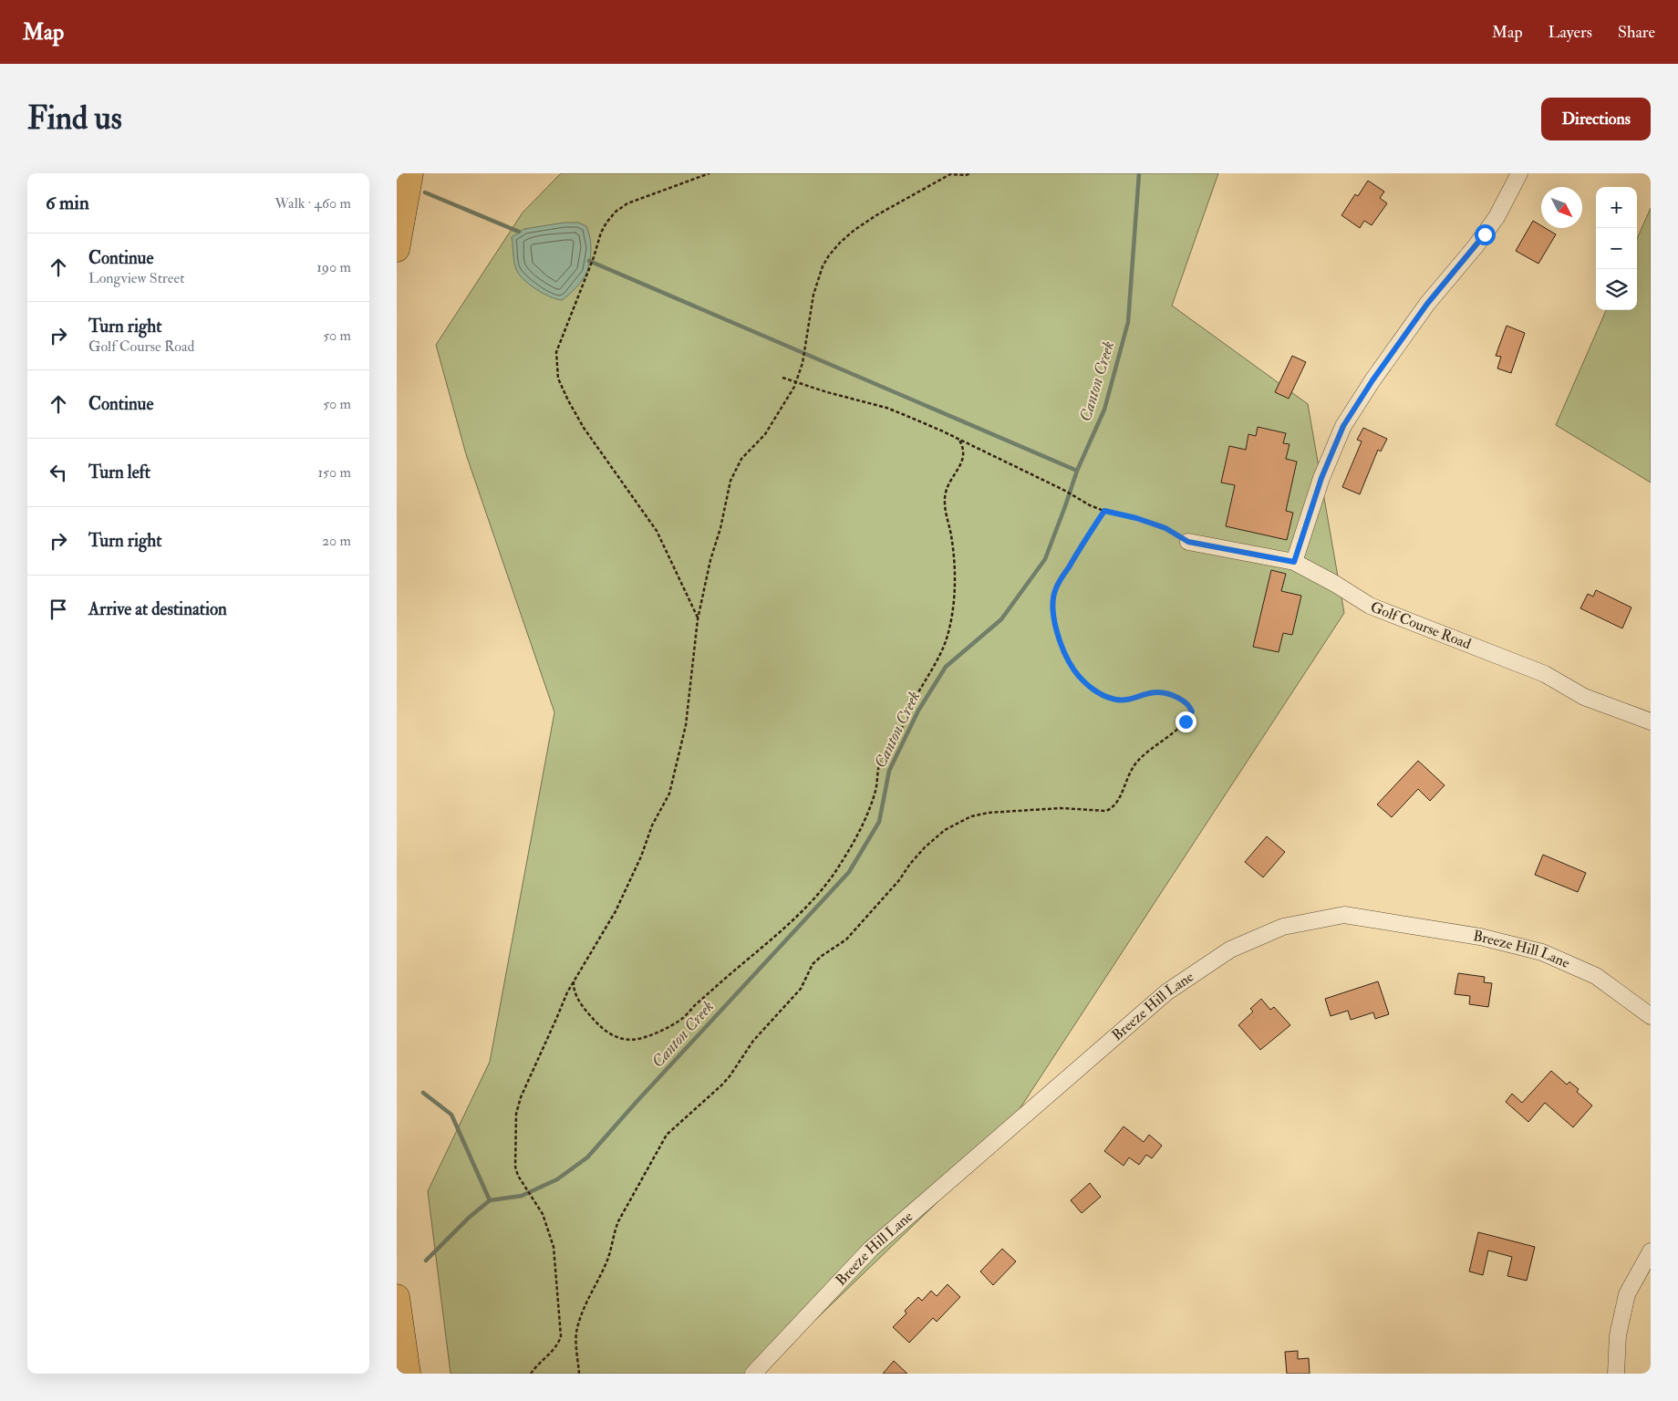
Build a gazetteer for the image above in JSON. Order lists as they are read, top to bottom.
{
  "streets": {
    "street": ["Golf Course Road", "Breeze Hill Lane"]
  },
  "water": ["Canton Creek"],
  "north": "bottom right",
  "page": {
    "header": "Map",
    "nav": ["Map", "Layers", "Share"],
    "buttons": "Directions",
    "title": "Find us",
    "heading": ["6 min", "Walk · 460 m"],
    "map_buttons": ["+", "−"],
    "list": [
      ["Continue", "Longview Street", "190 m"],
      ["Turn right", "Golf Course Road", "50 m"],
      ["Continue", "50 m"],
      ["Turn left", "150 m"],
      ["Turn right", "20 m"],
      "Arrive at destination"
    ]
  }
}
